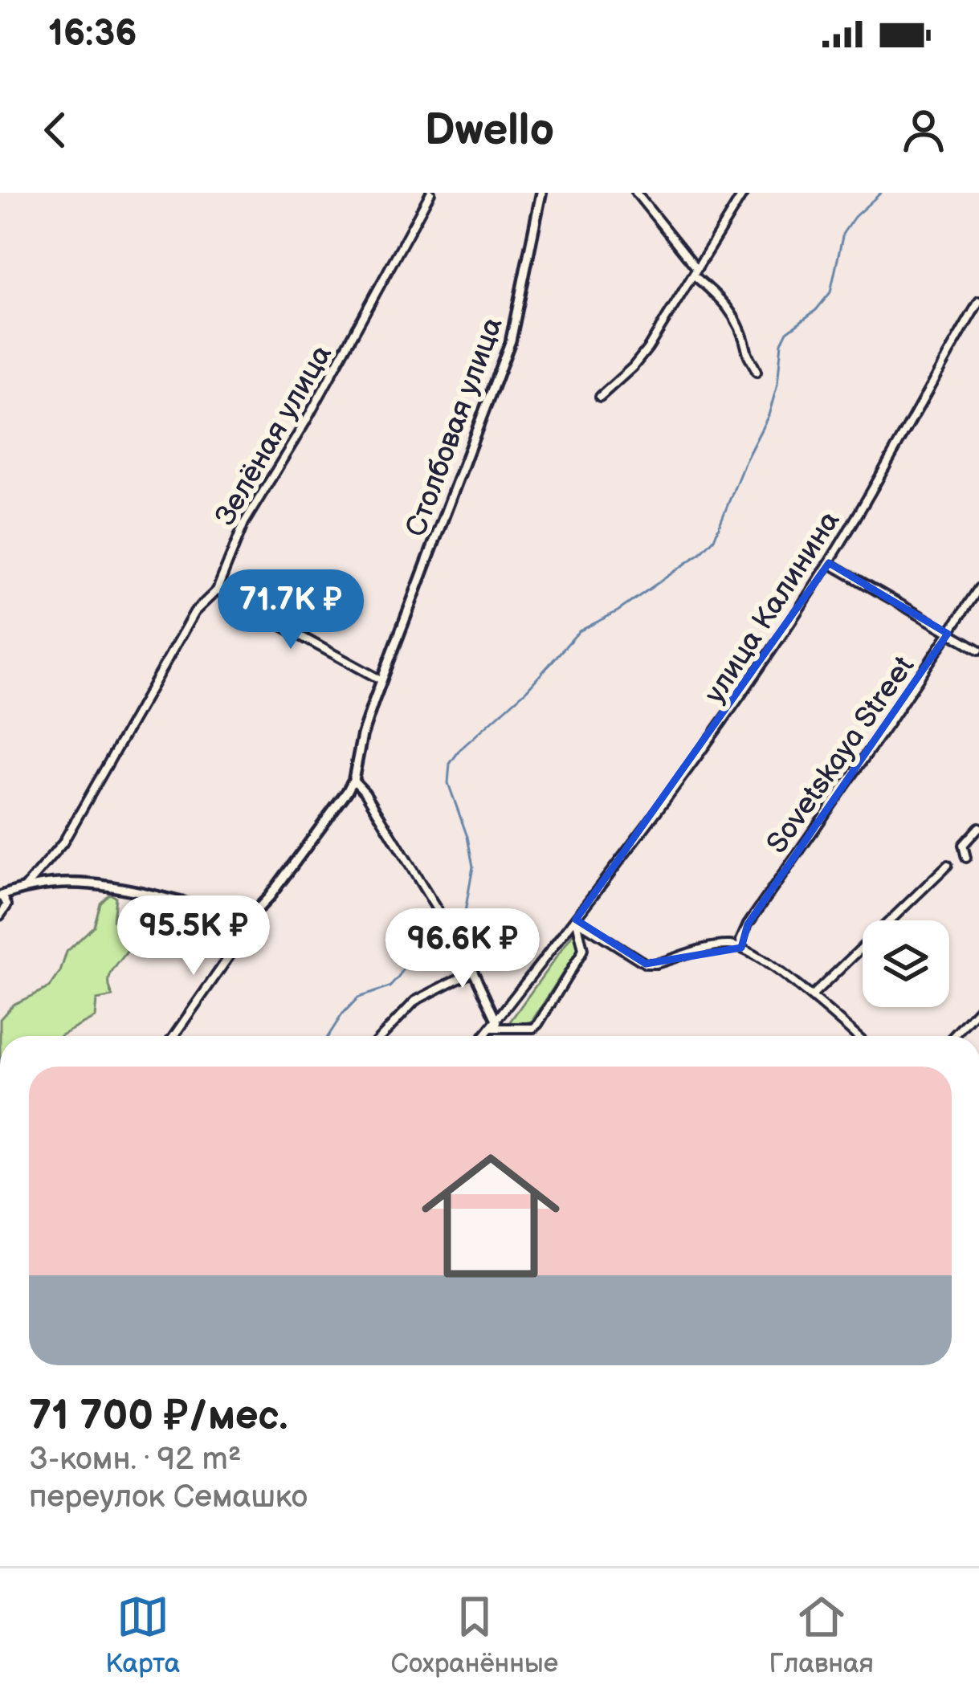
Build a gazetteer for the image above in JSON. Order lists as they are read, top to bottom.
{
  "streets": {
    "main road": ["Столбовая улица"],
    "street": ["Зелёная улица", "улица Калинина", "Sovetskaya Street"]
  },
  "page": {
    "status": "16:36",
    "header": "Dwello",
    "price": ["71.7K ₽", "95.5K ₽", "96.6K ₽"],
    "list": [
      {
        "name": "71 700 ₽/мес.",
        "note": "3-комн. · 92 m² · переулок Семашко"
      }
    ],
    "tabs": ["Карта", "Сохранённые", "Главная"]
  }
}
